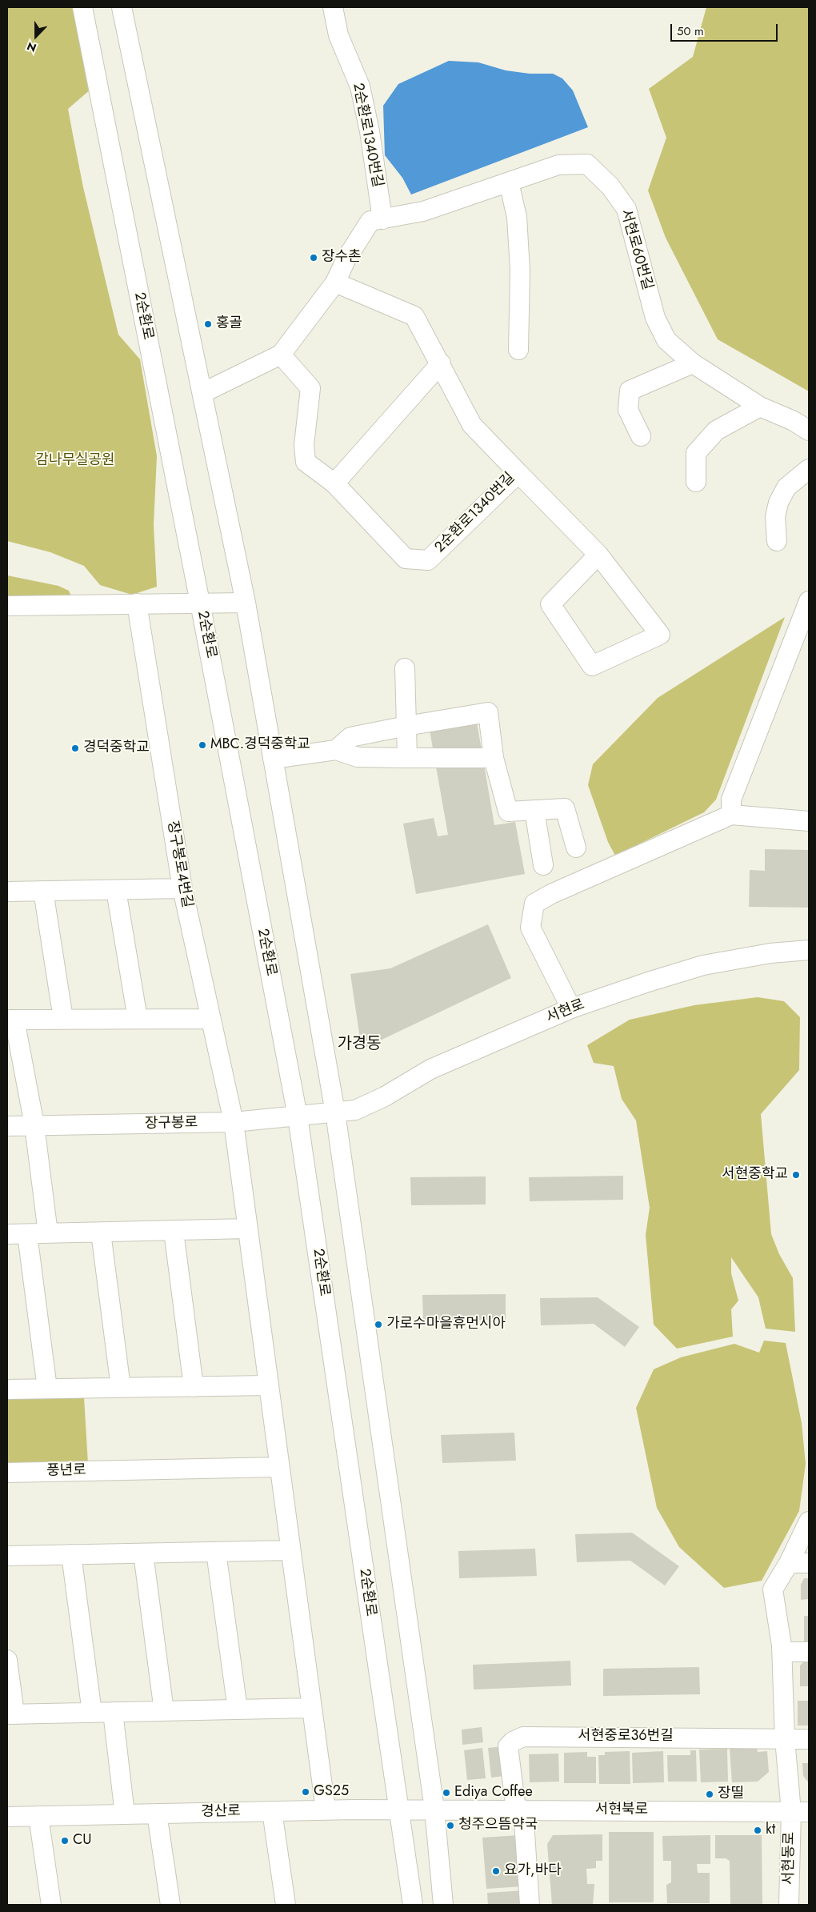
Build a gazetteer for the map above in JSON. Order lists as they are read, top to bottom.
{
  "streets": {
    "street": [
      "2순환로1340번길",
      "서현로60번길",
      "2순환로",
      "장구봉로4번길",
      "서현로",
      "장구봉로",
      "풍년로",
      "서현중로36번길",
      "서현북로",
      "경산로",
      "서현동로"
    ]
  },
  "crossings": [
    ["2순환로1340번길", "서현로60번길"],
    ["2순환로", "장구봉로"],
    ["2순환로", "경산로"],
    ["장구봉로4번길", "장구봉로"],
    ["장구봉로4번길", "풍년로"],
    ["장구봉로4번길", "경산로"],
    ["서현로", "장구봉로"],
    ["서현중로36번길", "서현북로"],
    ["서현중로36번길", "서현동로"],
    ["서현북로", "경산로"],
    ["서현북로", "서현동로"]
  ],
  "districts": ["가경동"],
  "parks": ["감나무실공원"],
  "places": [
    "장수촌",
    "홍골",
    "MBC.경덕중학교",
    "경덕중학교",
    "서현중학교",
    "가로수마을휴먼시아",
    "GS25",
    "Ediya Coffee",
    "장띨",
    "청주으뜸약국",
    "kt",
    "CU",
    "요가,바다"
  ],
  "scale_bar": "50 m",
  "north": "bottom"
}
